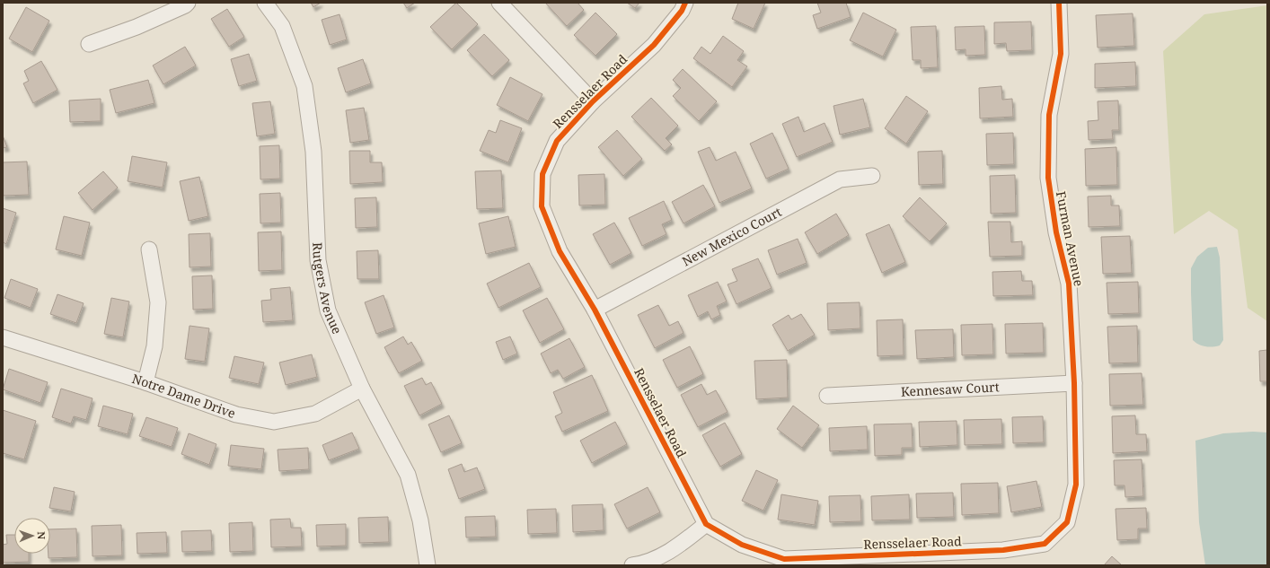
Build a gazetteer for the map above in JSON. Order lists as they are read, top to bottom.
{
  "streets": {
    "street": [
      "Rensselaer Road",
      "New Mexico Court",
      "Furman Avenue",
      "Rutgers Avenue",
      "Kennesaw Court",
      "Notre Dame Drive"
    ]
  },
  "crossings": [
    ["Rensselaer Road", "New Mexico Court"],
    ["Rensselaer Road", "Furman Avenue"],
    ["Furman Avenue", "Kennesaw Court"],
    ["Rutgers Avenue", "Notre Dame Drive"]
  ],
  "north": "right"
}
